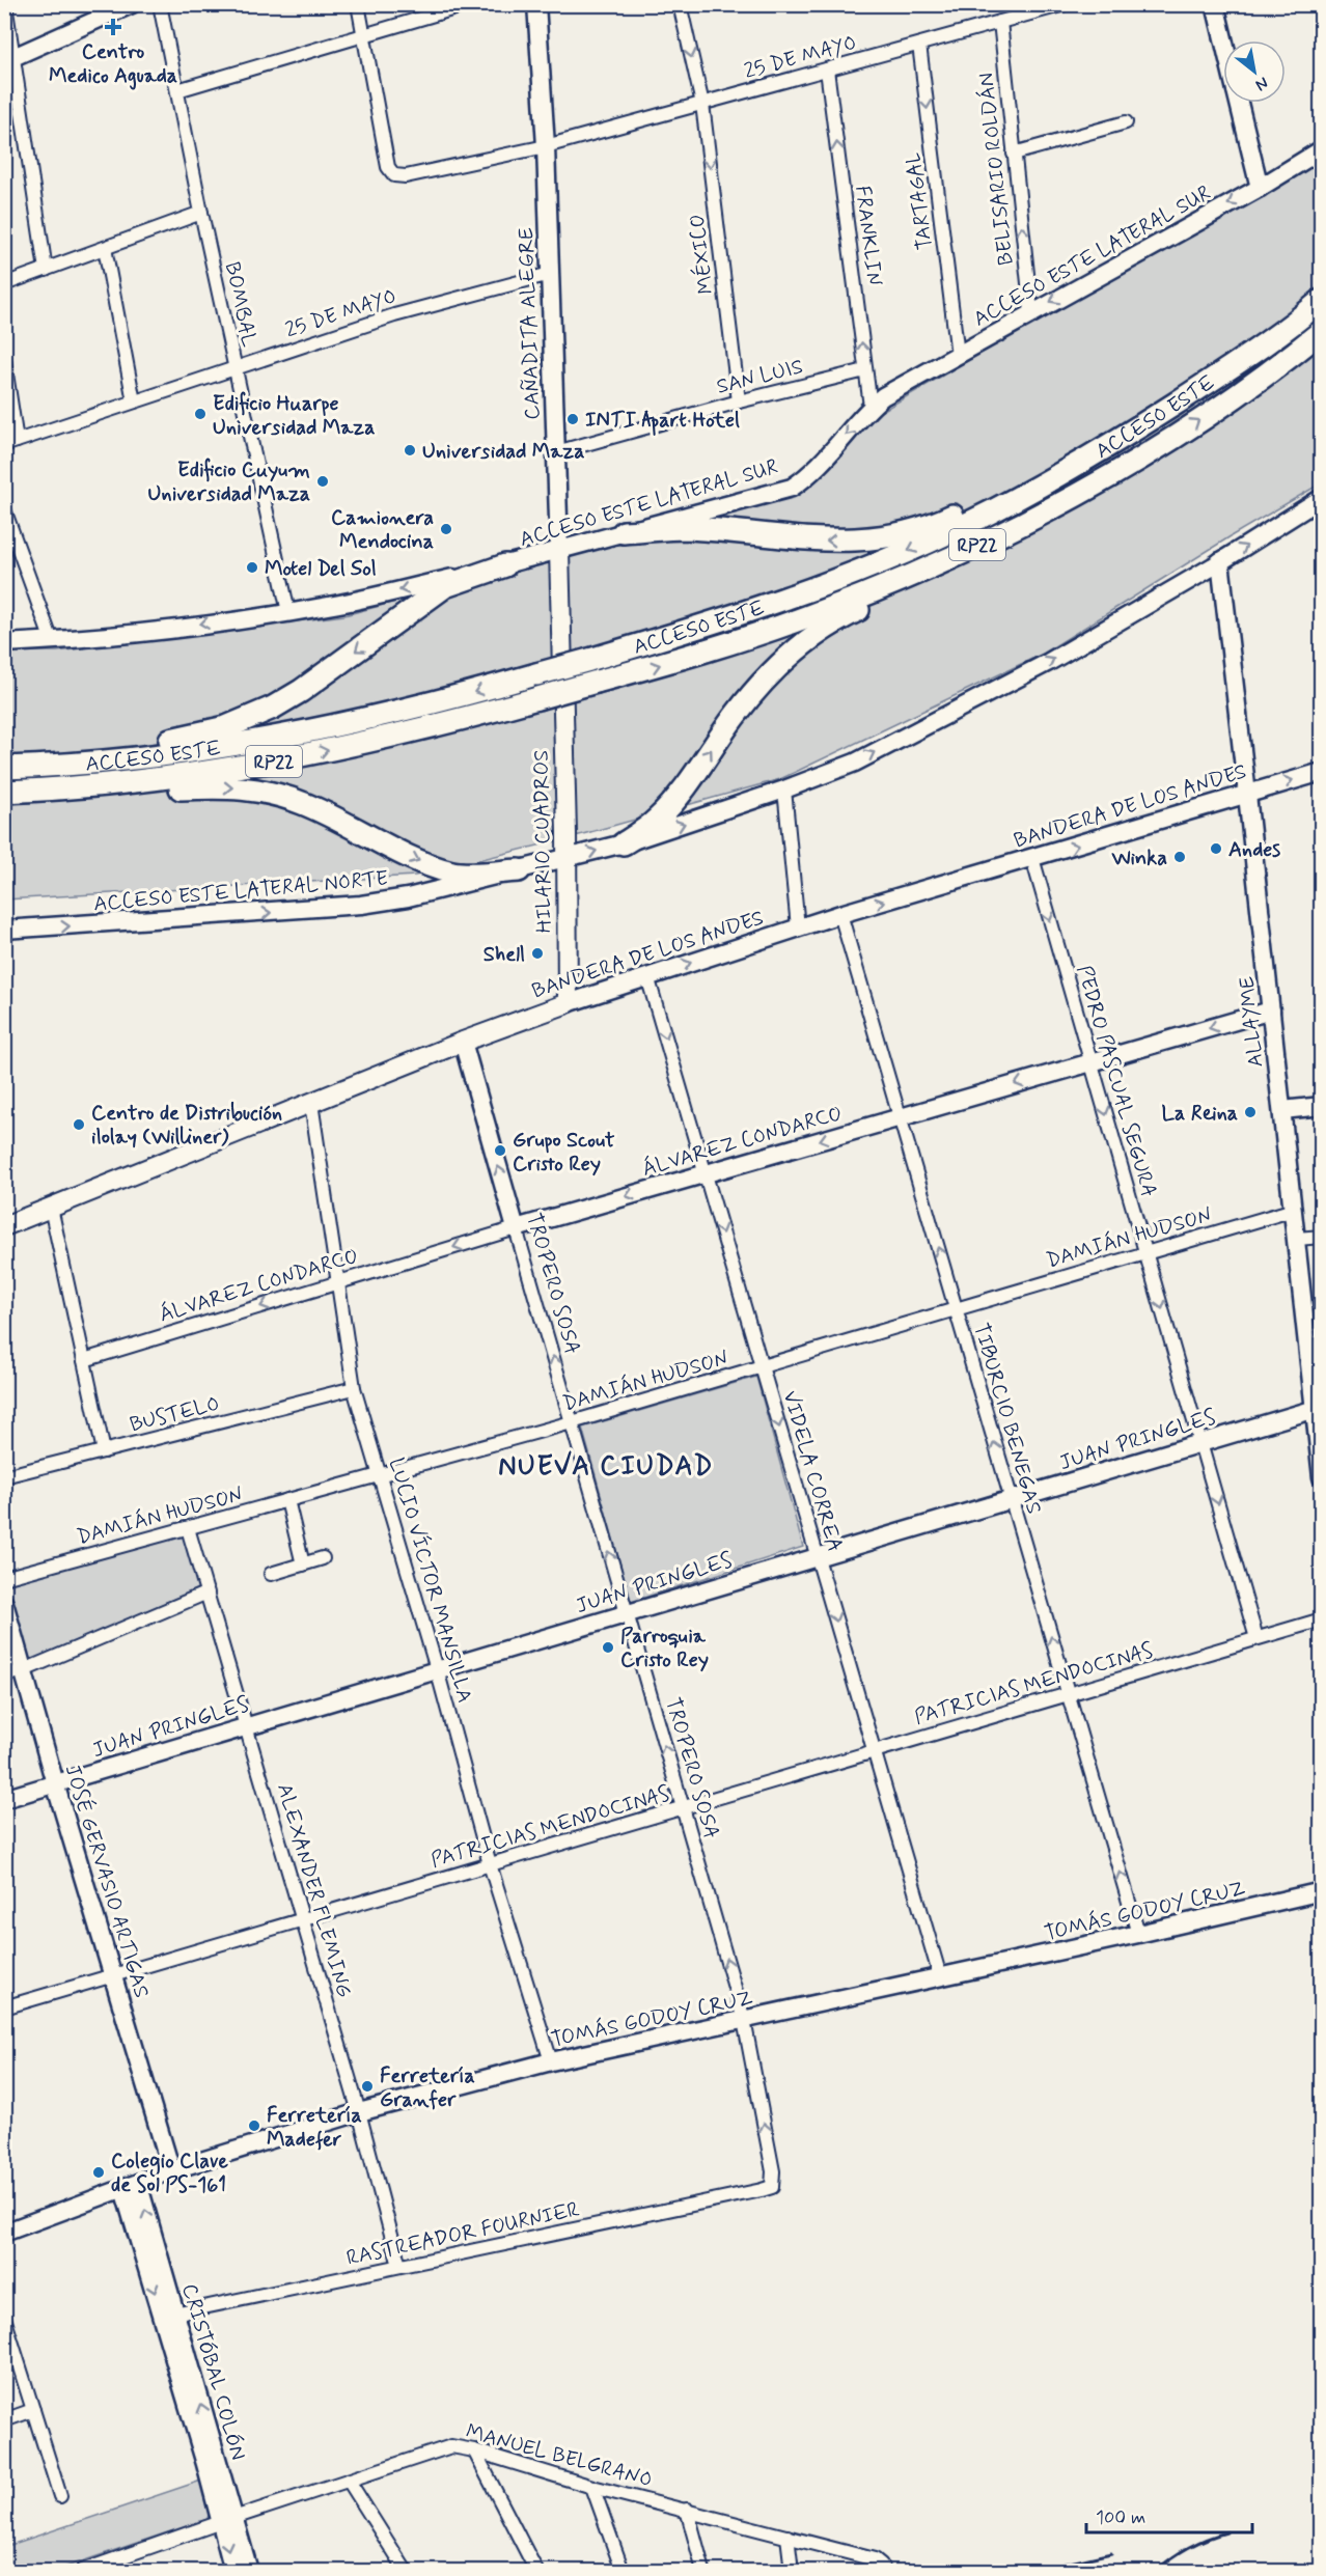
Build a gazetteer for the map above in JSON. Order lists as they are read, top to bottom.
{
  "streets": {
    "highway": ["ACCESO ESTE", "RP22"],
    "main road": ["CAÑADITA ALEGRE", "BANDERA DE LOS ANDES", "HILARIO CUADROS"],
    "street": [
      "25 DE MAYO",
      "BELISARIO ROLDÁN",
      "TARTAGAL",
      "FRANKLIN",
      "MÉXICO",
      "ACCESO ESTE LATERAL SUR",
      "BOMBAL",
      "SAN LUIS",
      "ACCESO ESTE LATERAL NORTE",
      "ALLAYME",
      "PEDRO PASCUAL SEGURA",
      "ÁLVAREZ CONDARCO",
      "DAMIÁN HUDSON",
      "TROPERO SOSA",
      "BUSTELO",
      "TIBURCIO BENEGAS",
      "JUAN PRINGLES",
      "VIDELA CORREA",
      "LUCIO VÍCTOR MANSILLA",
      "PATRICIAS MENDOCINAS",
      "JOSÉ GERVASIO ARTIGAS",
      "ALEXANDER FLEMING",
      "TOMÁS GODOY CRUZ",
      "RASTREADOR FOURNIER",
      "CRISTÓBAL COLÓN",
      "MANUEL BELGRANO"
    ]
  },
  "crossings": [
    ["25 DE MAYO", "BELISARIO ROLDÁN"],
    ["25 DE MAYO", "TARTAGAL"],
    ["25 DE MAYO", "FRANKLIN"],
    ["25 DE MAYO", "MÉXICO"],
    ["25 DE MAYO", "BOMBAL"],
    ["25 DE MAYO", "CAÑADITA ALEGRE"],
    ["BELISARIO ROLDÁN", "ACCESO ESTE LATERAL SUR"],
    ["TARTAGAL", "ACCESO ESTE LATERAL SUR"],
    ["FRANKLIN", "ACCESO ESTE LATERAL SUR"],
    ["FRANKLIN", "SAN LUIS"],
    ["MÉXICO", "SAN LUIS"],
    ["ACCESO ESTE LATERAL SUR", "BOMBAL"],
    ["ACCESO ESTE LATERAL SUR", "CAÑADITA ALEGRE"],
    ["CAÑADITA ALEGRE", "SAN LUIS"],
    ["CAÑADITA ALEGRE", "HILARIO CUADROS"],
    ["BANDERA DE LOS ANDES", "HILARIO CUADROS"],
    ["BANDERA DE LOS ANDES", "ALLAYME"],
    ["BANDERA DE LOS ANDES", "PEDRO PASCUAL SEGURA"],
    ["BANDERA DE LOS ANDES", "TROPERO SOSA"],
    ["BANDERA DE LOS ANDES", "TIBURCIO BENEGAS"],
    ["BANDERA DE LOS ANDES", "VIDELA CORREA"],
    ["BANDERA DE LOS ANDES", "LUCIO VÍCTOR MANSILLA"],
    ["HILARIO CUADROS", "ACCESO ESTE LATERAL NORTE"],
    ["ACCESO ESTE LATERAL NORTE", "ALLAYME"],
    ["ALLAYME", "ÁLVAREZ CONDARCO"],
    ["ALLAYME", "DAMIÁN HUDSON"],
    ["ALLAYME", "JUAN PRINGLES"],
    ["PEDRO PASCUAL SEGURA", "ÁLVAREZ CONDARCO"],
    ["PEDRO PASCUAL SEGURA", "DAMIÁN HUDSON"],
    ["PEDRO PASCUAL SEGURA", "JUAN PRINGLES"],
    ["PEDRO PASCUAL SEGURA", "PATRICIAS MENDOCINAS"],
    ["ÁLVAREZ CONDARCO", "TROPERO SOSA"],
    ["ÁLVAREZ CONDARCO", "TIBURCIO BENEGAS"],
    ["ÁLVAREZ CONDARCO", "VIDELA CORREA"],
    ["ÁLVAREZ CONDARCO", "LUCIO VÍCTOR MANSILLA"],
    ["DAMIÁN HUDSON", "TROPERO SOSA"],
    ["DAMIÁN HUDSON", "TIBURCIO BENEGAS"],
    ["DAMIÁN HUDSON", "VIDELA CORREA"],
    ["DAMIÁN HUDSON", "LUCIO VÍCTOR MANSILLA"],
    ["DAMIÁN HUDSON", "ALEXANDER FLEMING"],
    ["TROPERO SOSA", "JUAN PRINGLES"],
    ["TROPERO SOSA", "PATRICIAS MENDOCINAS"],
    ["TROPERO SOSA", "TOMÁS GODOY CRUZ"],
    ["TROPERO SOSA", "RASTREADOR FOURNIER"],
    ["BUSTELO", "LUCIO VÍCTOR MANSILLA"],
    ["TIBURCIO BENEGAS", "JUAN PRINGLES"],
    ["TIBURCIO BENEGAS", "PATRICIAS MENDOCINAS"],
    ["TIBURCIO BENEGAS", "TOMÁS GODOY CRUZ"],
    ["JUAN PRINGLES", "VIDELA CORREA"],
    ["JUAN PRINGLES", "LUCIO VÍCTOR MANSILLA"],
    ["JUAN PRINGLES", "JOSÉ GERVASIO ARTIGAS"],
    ["JUAN PRINGLES", "ALEXANDER FLEMING"],
    ["VIDELA CORREA", "PATRICIAS MENDOCINAS"],
    ["VIDELA CORREA", "TOMÁS GODOY CRUZ"],
    ["LUCIO VÍCTOR MANSILLA", "PATRICIAS MENDOCINAS"],
    ["LUCIO VÍCTOR MANSILLA", "TOMÁS GODOY CRUZ"],
    ["PATRICIAS MENDOCINAS", "JOSÉ GERVASIO ARTIGAS"],
    ["PATRICIAS MENDOCINAS", "ALEXANDER FLEMING"],
    ["JOSÉ GERVASIO ARTIGAS", "TOMÁS GODOY CRUZ"],
    ["ALEXANDER FLEMING", "TOMÁS GODOY CRUZ"],
    ["ALEXANDER FLEMING", "RASTREADOR FOURNIER"],
    ["TOMÁS GODOY CRUZ", "CRISTÓBAL COLÓN"],
    ["RASTREADOR FOURNIER", "CRISTÓBAL COLÓN"],
    ["CRISTÓBAL COLÓN", "MANUEL BELGRANO"]
  ],
  "one_way": [
    "BELISARIO ROLDÁN",
    "TARTAGAL",
    "FRANKLIN",
    "MÉXICO",
    "ACCESO ESTE LATERAL SUR",
    "BANDERA DE LOS ANDES",
    "ACCESO ESTE LATERAL NORTE",
    "PEDRO PASCUAL SEGURA",
    "ÁLVAREZ CONDARCO",
    "TROPERO SOSA",
    "TIBURCIO BENEGAS",
    "VIDELA CORREA"
  ],
  "districts": ["NUEVA CIUDAD"],
  "places": {
    "health": ["Centro Medico Aguada"],
    "other": [
      "Edificio Huarpe Universidad Maza",
      "INTI Apart Hotel",
      "Universidad Maza",
      "Edificio Cuyum Universidad Maza",
      "Camionera Mendocina",
      "Motel Del Sol",
      "Andes",
      "Winka",
      "Shell",
      "La Reina",
      "Centro de Distribución ilolay (Williner)",
      "Grupo Scout Cristo Rey",
      "Parroquia Cristo Rey",
      "Ferretería Granfer",
      "Ferretería Madefer",
      "Colegio Clave de Sol PS-161"
    ]
  },
  "scale_bar": "100 m",
  "north": "bottom right"
}
